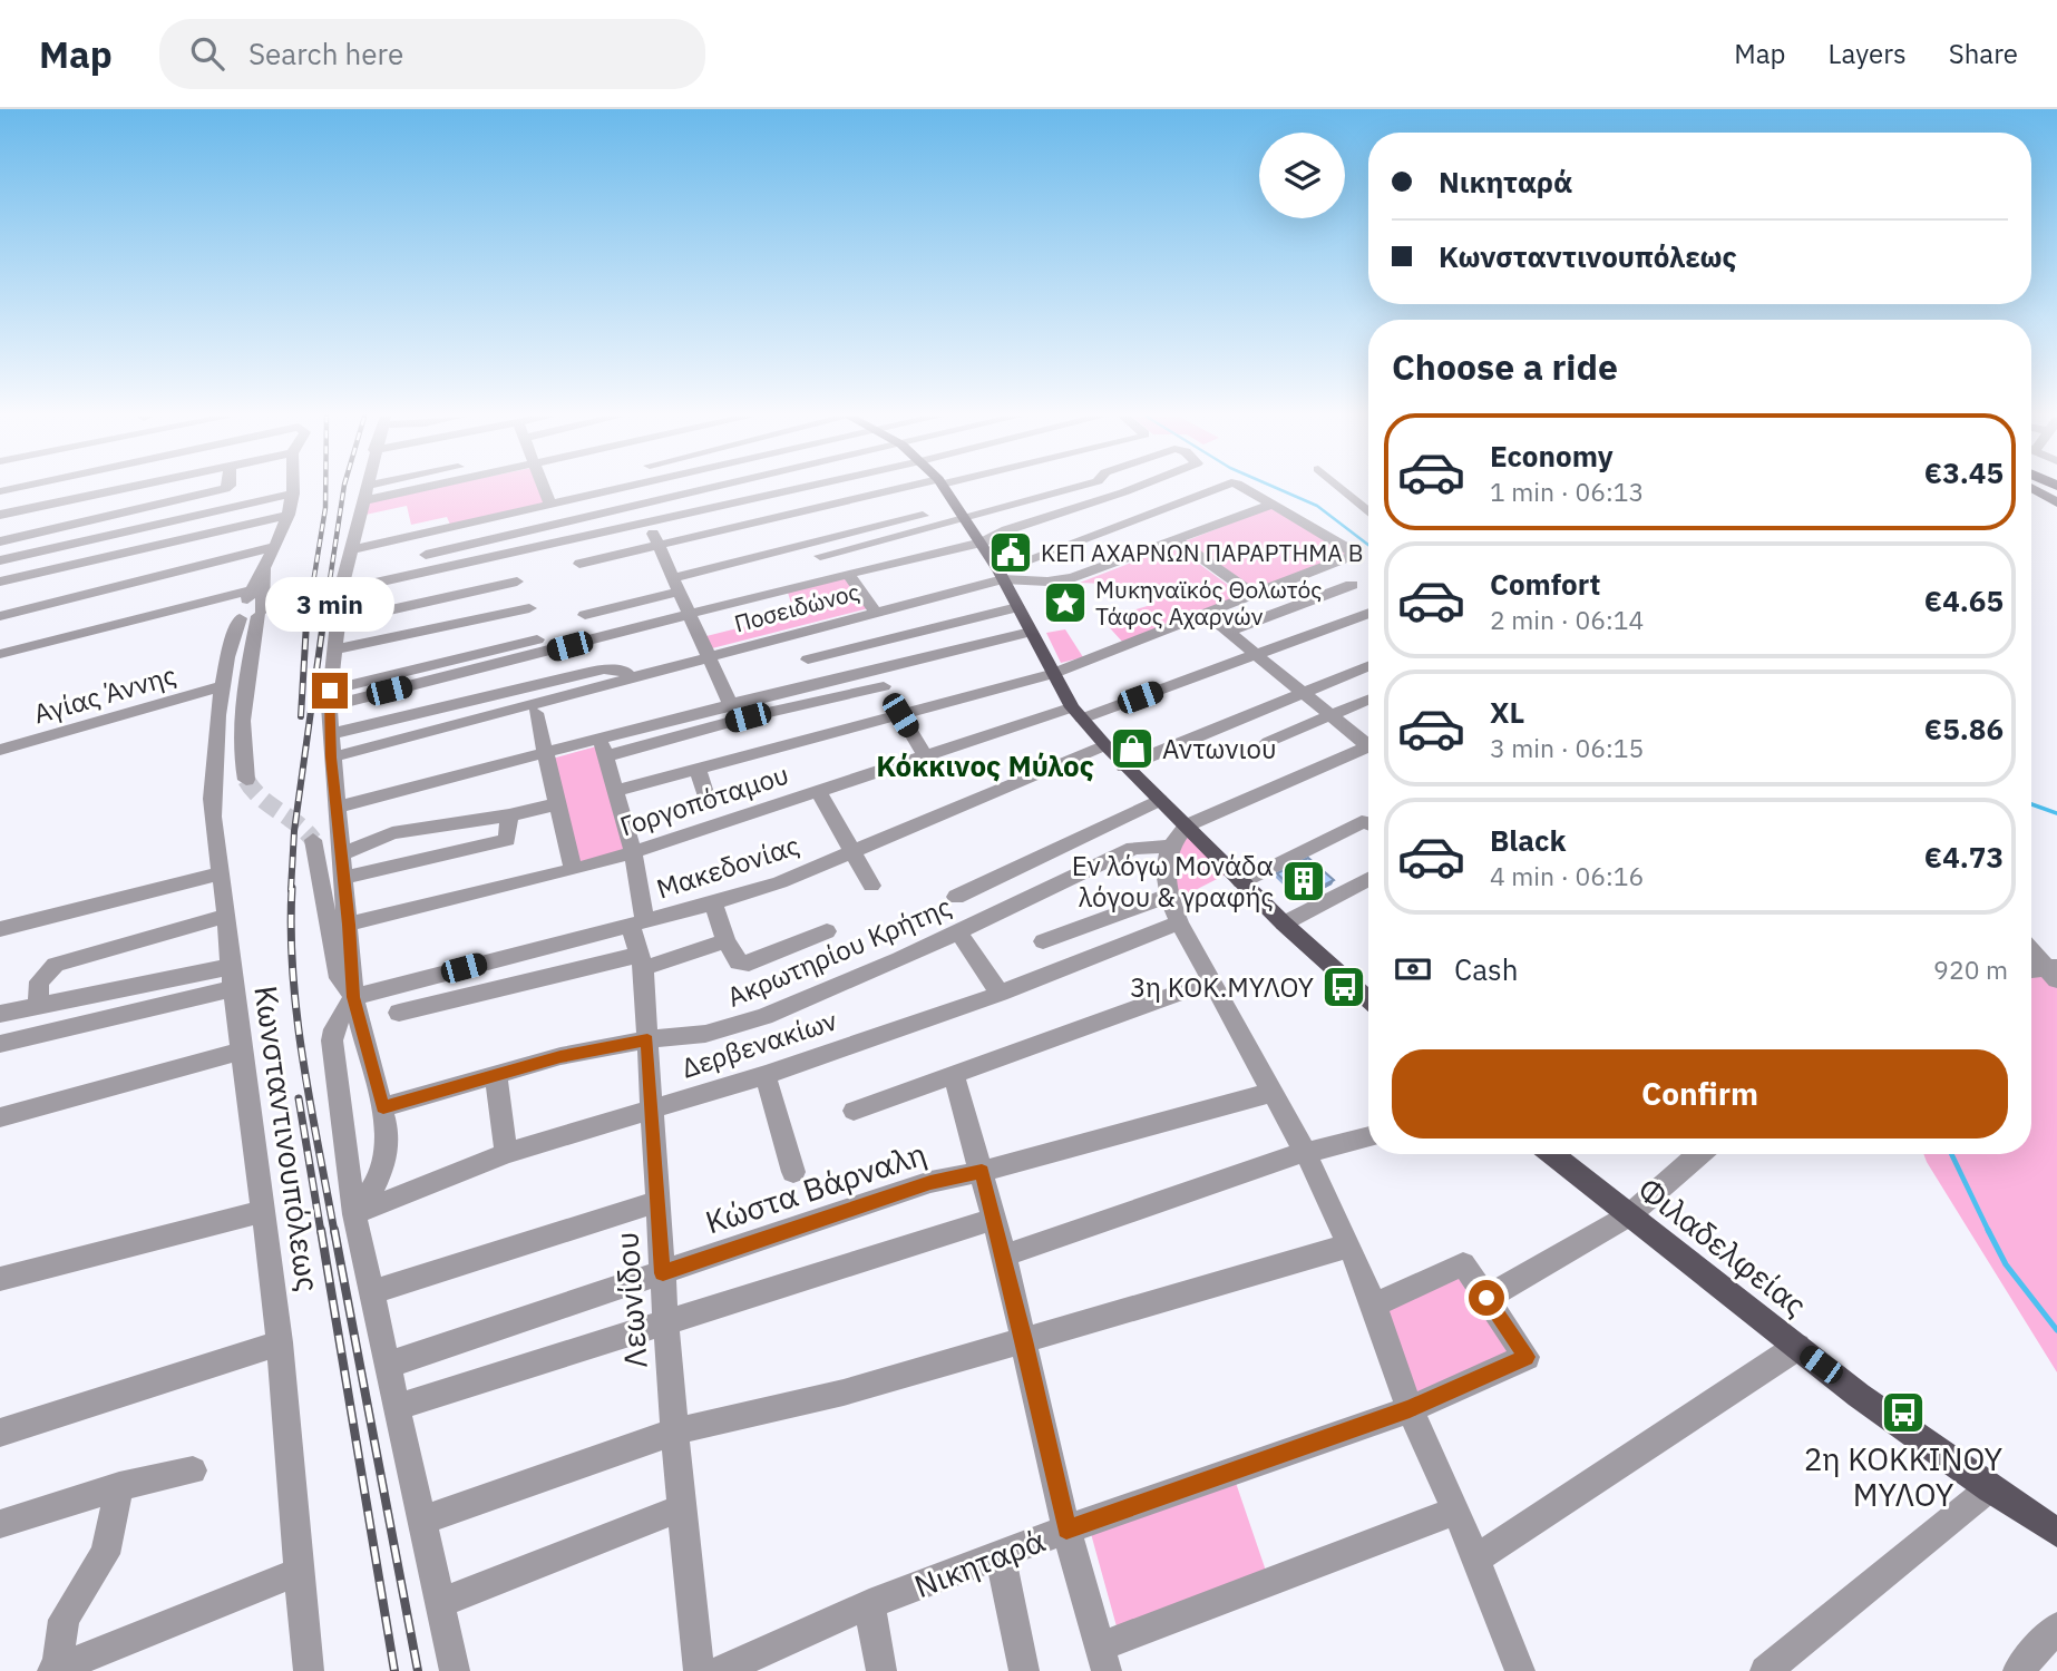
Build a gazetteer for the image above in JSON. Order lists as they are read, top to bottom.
{
  "streets": {
    "main road": ["Φιλαδελφείας"],
    "street": [
      "Ποσειδώνος",
      "Αγίας Άννης",
      "Γοργοπόταμου",
      "Μακεδονίας",
      "Ακρωτηρίου Κρήτης",
      "Δερβενακίων",
      "Κωνσταντινουπόλεως",
      "Κώστα Βάρναλη",
      "Λεωνίδου",
      "Νικηταρά"
    ]
  },
  "crossings": [
    ["Ποσειδώνος", "Κωνσταντινουπόλεως"],
    ["Αγίας Άννης", "Κωνσταντινουπόλεως"],
    ["Γοργοπόταμου", "Κωνσταντινουπόλεως"],
    ["Γοργοπόταμου", "Λεωνίδου"],
    ["Μακεδονίας", "Κωνσταντινουπόλεως"],
    ["Μακεδονίας", "Λεωνίδου"],
    ["Ακρωτηρίου Κρήτης", "Κωνσταντινουπόλεως"],
    ["Ακρωτηρίου Κρήτης", "Λεωνίδου"],
    ["Δερβενακίων", "Κωνσταντινουπόλεως"],
    ["Δερβενακίων", "Λεωνίδου"],
    ["Κωνσταντινουπόλεως", "Κώστα Βάρναλη"],
    ["Κώστα Βάρναλη", "Λεωνίδου"]
  ],
  "districts": ["Κόκκινος Μύλος"],
  "places": {
    "public building": ["ΚΕΠ ΑΧΑΡΝΩΝ ΠΑΡΑΡΤΗΜΑ Β"],
    "place": ["Μυκηναϊκός Θολωτός Τάφος Αχαρνών"],
    "shop": ["Αντωνιου"],
    "building": ["Εν λόγω Μονάδα λόγου & γραφής"],
    "bus stop": ["3η ΚΟΚ.ΜΥΛΟΥ", "2η ΚΟΚΚΙΝΟΥ ΜΥΛΟΥ"]
  },
  "page": {
    "header": "Map",
    "search": "Search here",
    "nav": ["Map", "Layers", "Share"],
    "banner": ["Νικηταρά", "Κωνσταντινουπόλεως"],
    "heading": "Choose a ride",
    "list": [
      {
        "name": "Economy",
        "note": "1 min · 06:13",
        "value": "€3.45"
      },
      {
        "name": "Comfort",
        "note": "2 min · 06:14",
        "value": "€4.65"
      },
      {
        "name": "XL",
        "note": "3 min · 06:15",
        "value": "€5.86"
      },
      {
        "name": "Black",
        "note": "4 min · 06:16",
        "value": "€4.73"
      }
    ],
    "bubble": "3 min",
    "pay": ["Cash", "920 m"],
    "buttons": "Confirm"
  }
}
